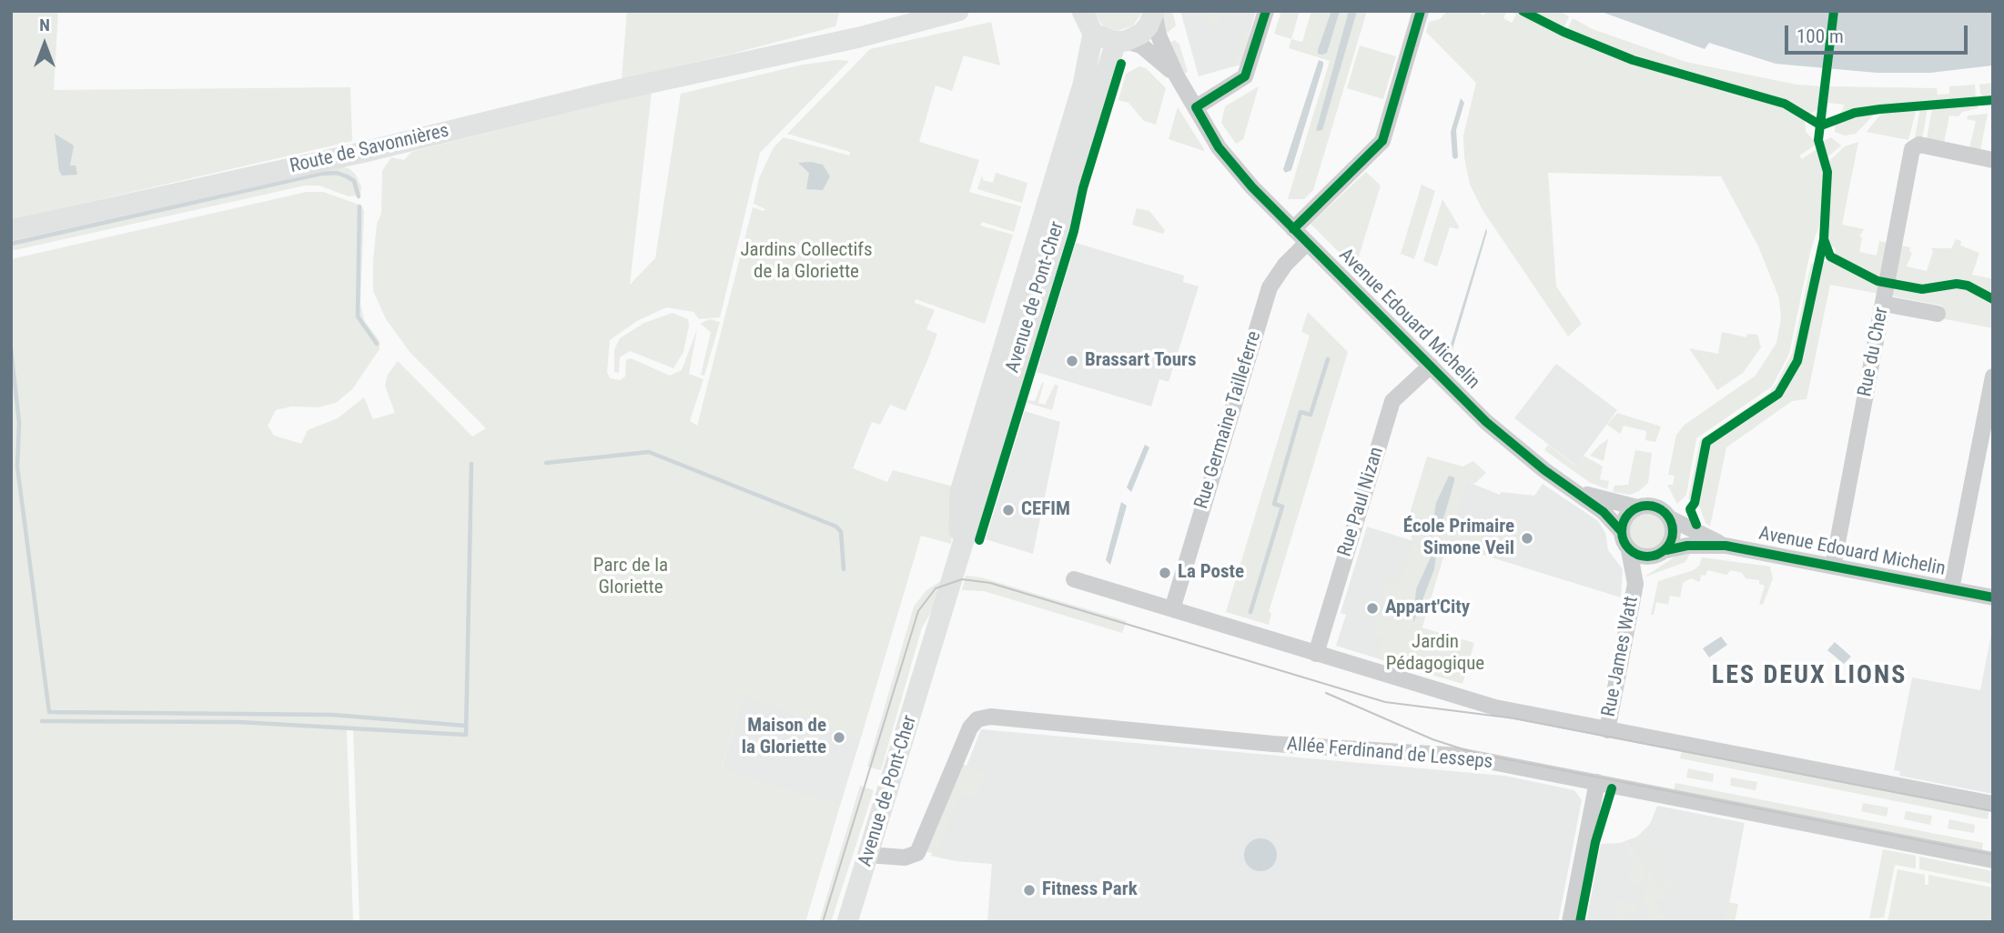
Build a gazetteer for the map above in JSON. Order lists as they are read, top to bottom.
{
  "streets": {
    "main road": ["Route de Savonnières", "Avenue de Pont-Cher"],
    "street": [
      "Avenue Edouard Michelin",
      "Rue du Cher",
      "Rue Germaine Tailleferre",
      "Rue Paul Nizan",
      "Rue James Watt",
      "Allée Ferdinand de Lesseps"
    ]
  },
  "crossings": [
    ["Avenue de Pont-Cher", "Avenue Edouard Michelin"],
    ["Avenue de Pont-Cher", "Allée Ferdinand de Lesseps"],
    ["Avenue Edouard Michelin", "Rue du Cher"],
    ["Avenue Edouard Michelin", "Rue Germaine Tailleferre"],
    ["Avenue Edouard Michelin", "Rue Paul Nizan"],
    ["Avenue Edouard Michelin", "Rue James Watt"]
  ],
  "districts": ["LES DEUX LIONS"],
  "parks": ["Jardins Collectifs de la Gloriette", "Parc de la Gloriette", "Jardin Pédagogique"],
  "places": [
    "Brassart Tours",
    "CEFIM",
    "École Primaire Simone Veil",
    "La Poste",
    "Appart'City",
    "Maison de la Gloriette",
    "Fitness Park"
  ],
  "scale_bar": "100 m",
  "north": "top"
}
